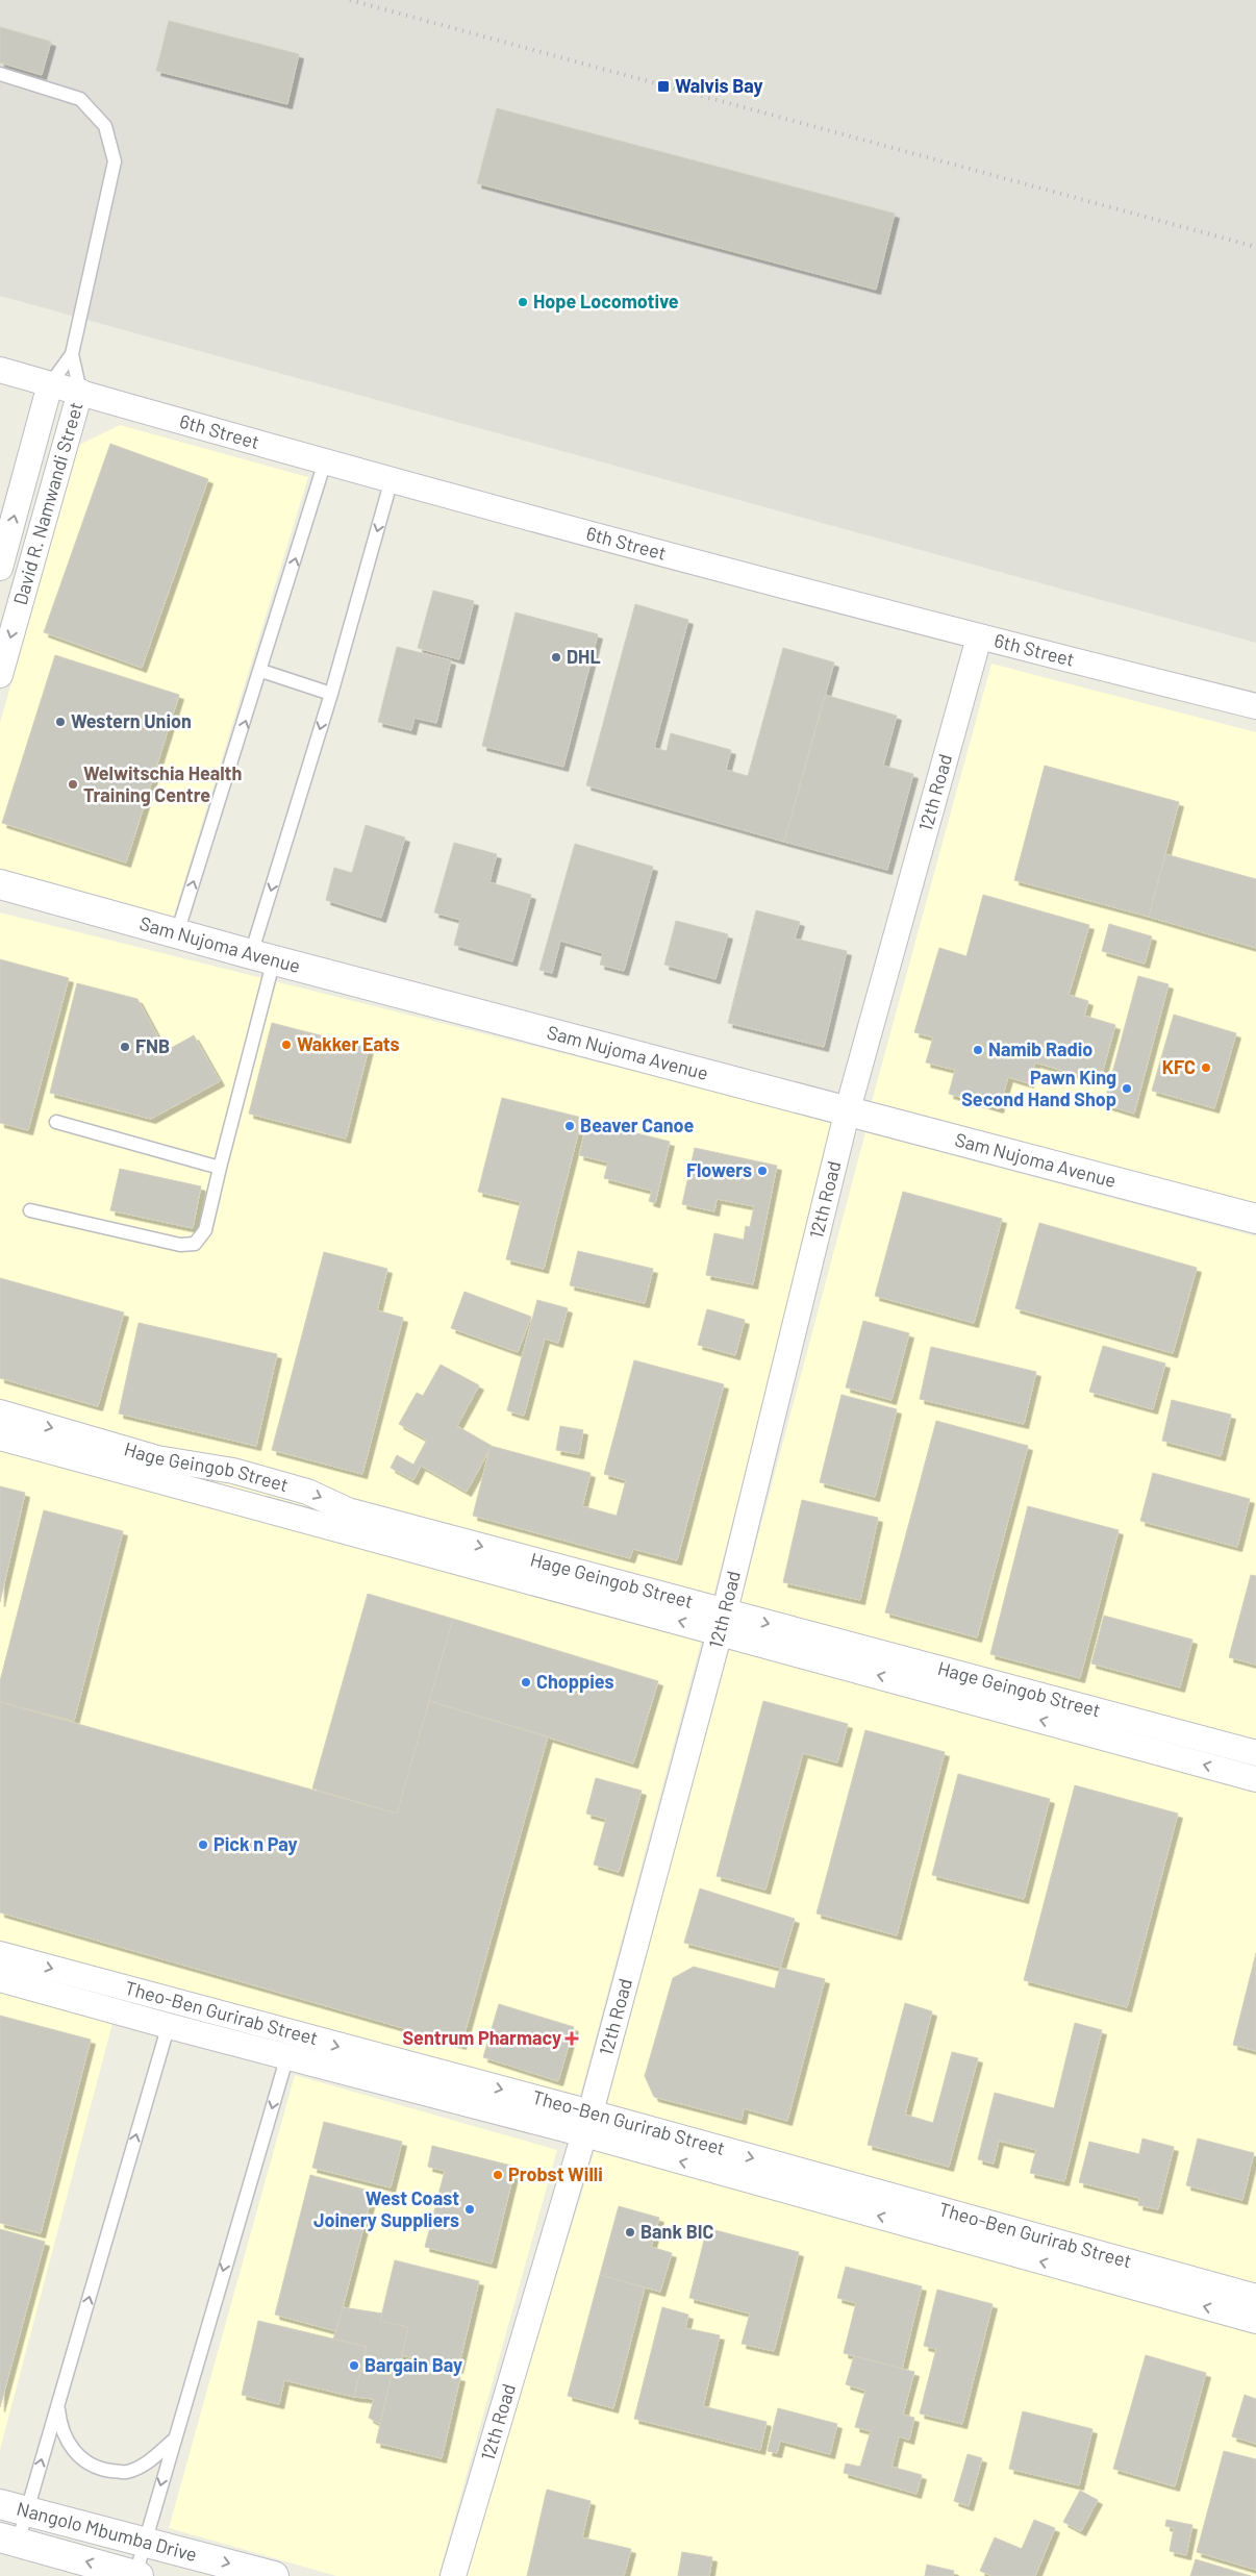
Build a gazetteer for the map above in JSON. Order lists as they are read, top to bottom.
{
  "streets": {
    "main road": ["Sam Nujoma Avenue", "Nangolo Mbumba Drive"],
    "street": [
      "6th Street",
      "David R. Namwandi Street",
      "12th Road",
      "Hage Geingob Street",
      "Theo-Ben Gurirab Street"
    ]
  },
  "crossings": [
    ["6th Street", "David R. Namwandi Street"],
    ["6th Street", "12th Road"],
    ["12th Road", "Sam Nujoma Avenue"],
    ["12th Road", "Hage Geingob Street"],
    ["12th Road", "Theo-Ben Gurirab Street"]
  ],
  "places": {
    "transit": ["Walvis Bay"],
    "other": [
      "Hope Locomotive",
      "DHL",
      "Western Union",
      "Welwitschia Health Training Centre",
      "Wakker Eats",
      "FNB",
      "Namib Radio",
      "KFC",
      "Pawn King Second Hand Shop",
      "Beaver Canoe",
      "Flowers",
      "Choppies",
      "Pick n Pay",
      "Probst Willi",
      "West Coast Joinery Suppliers",
      "Bank BIC",
      "Bargain Bay"
    ],
    "health": ["Sentrum Pharmacy"]
  }
}
